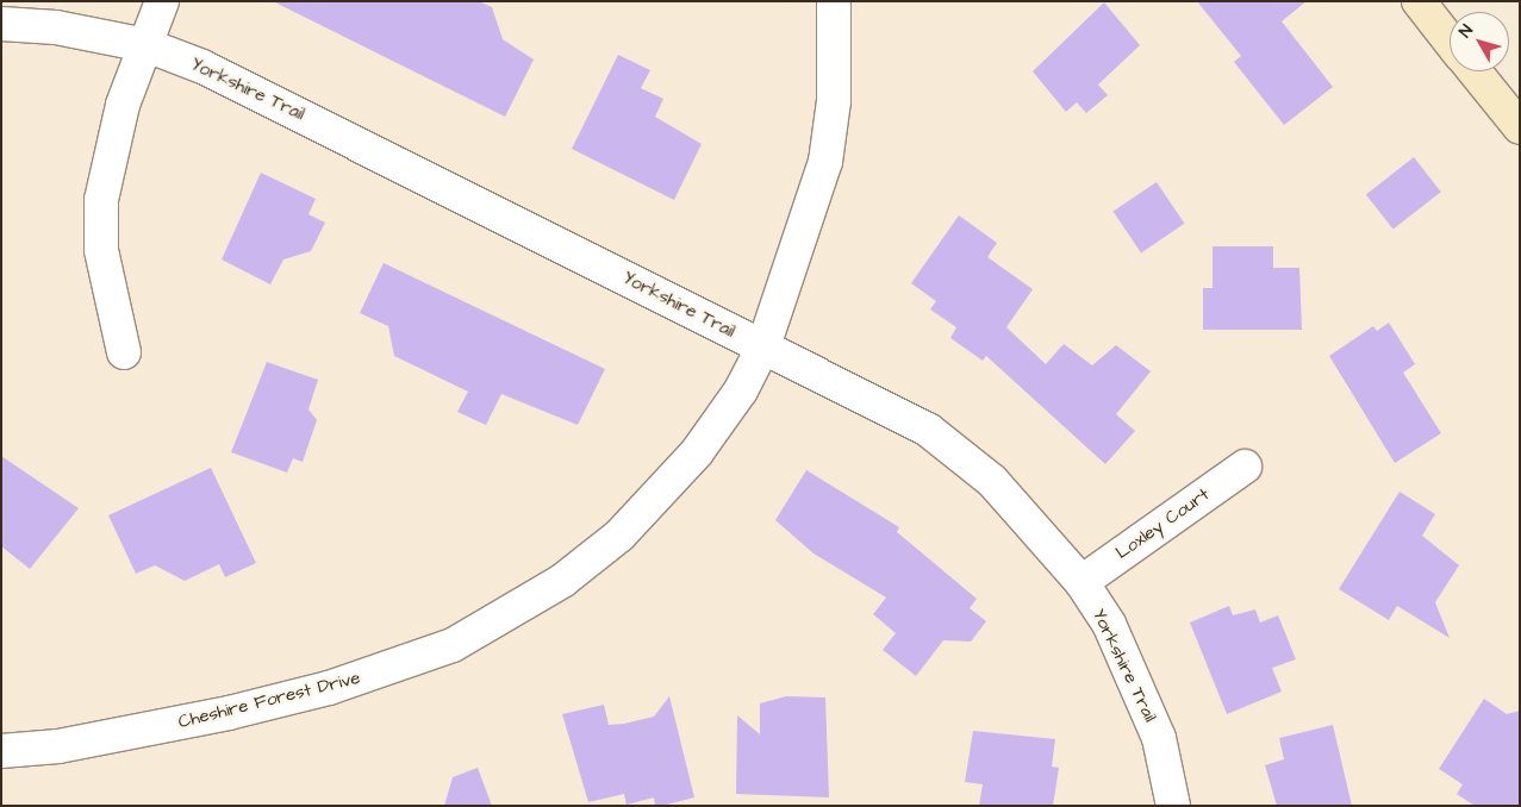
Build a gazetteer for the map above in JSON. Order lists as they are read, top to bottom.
{
  "streets": {
    "street": ["Yorkshire Trail", "Loxley Court", "Cheshire Forest Drive"]
  },
  "crossings": [
    ["Yorkshire Trail", "Loxley Court"],
    ["Yorkshire Trail", "Cheshire Forest Drive"]
  ],
  "north": "top left"
}
